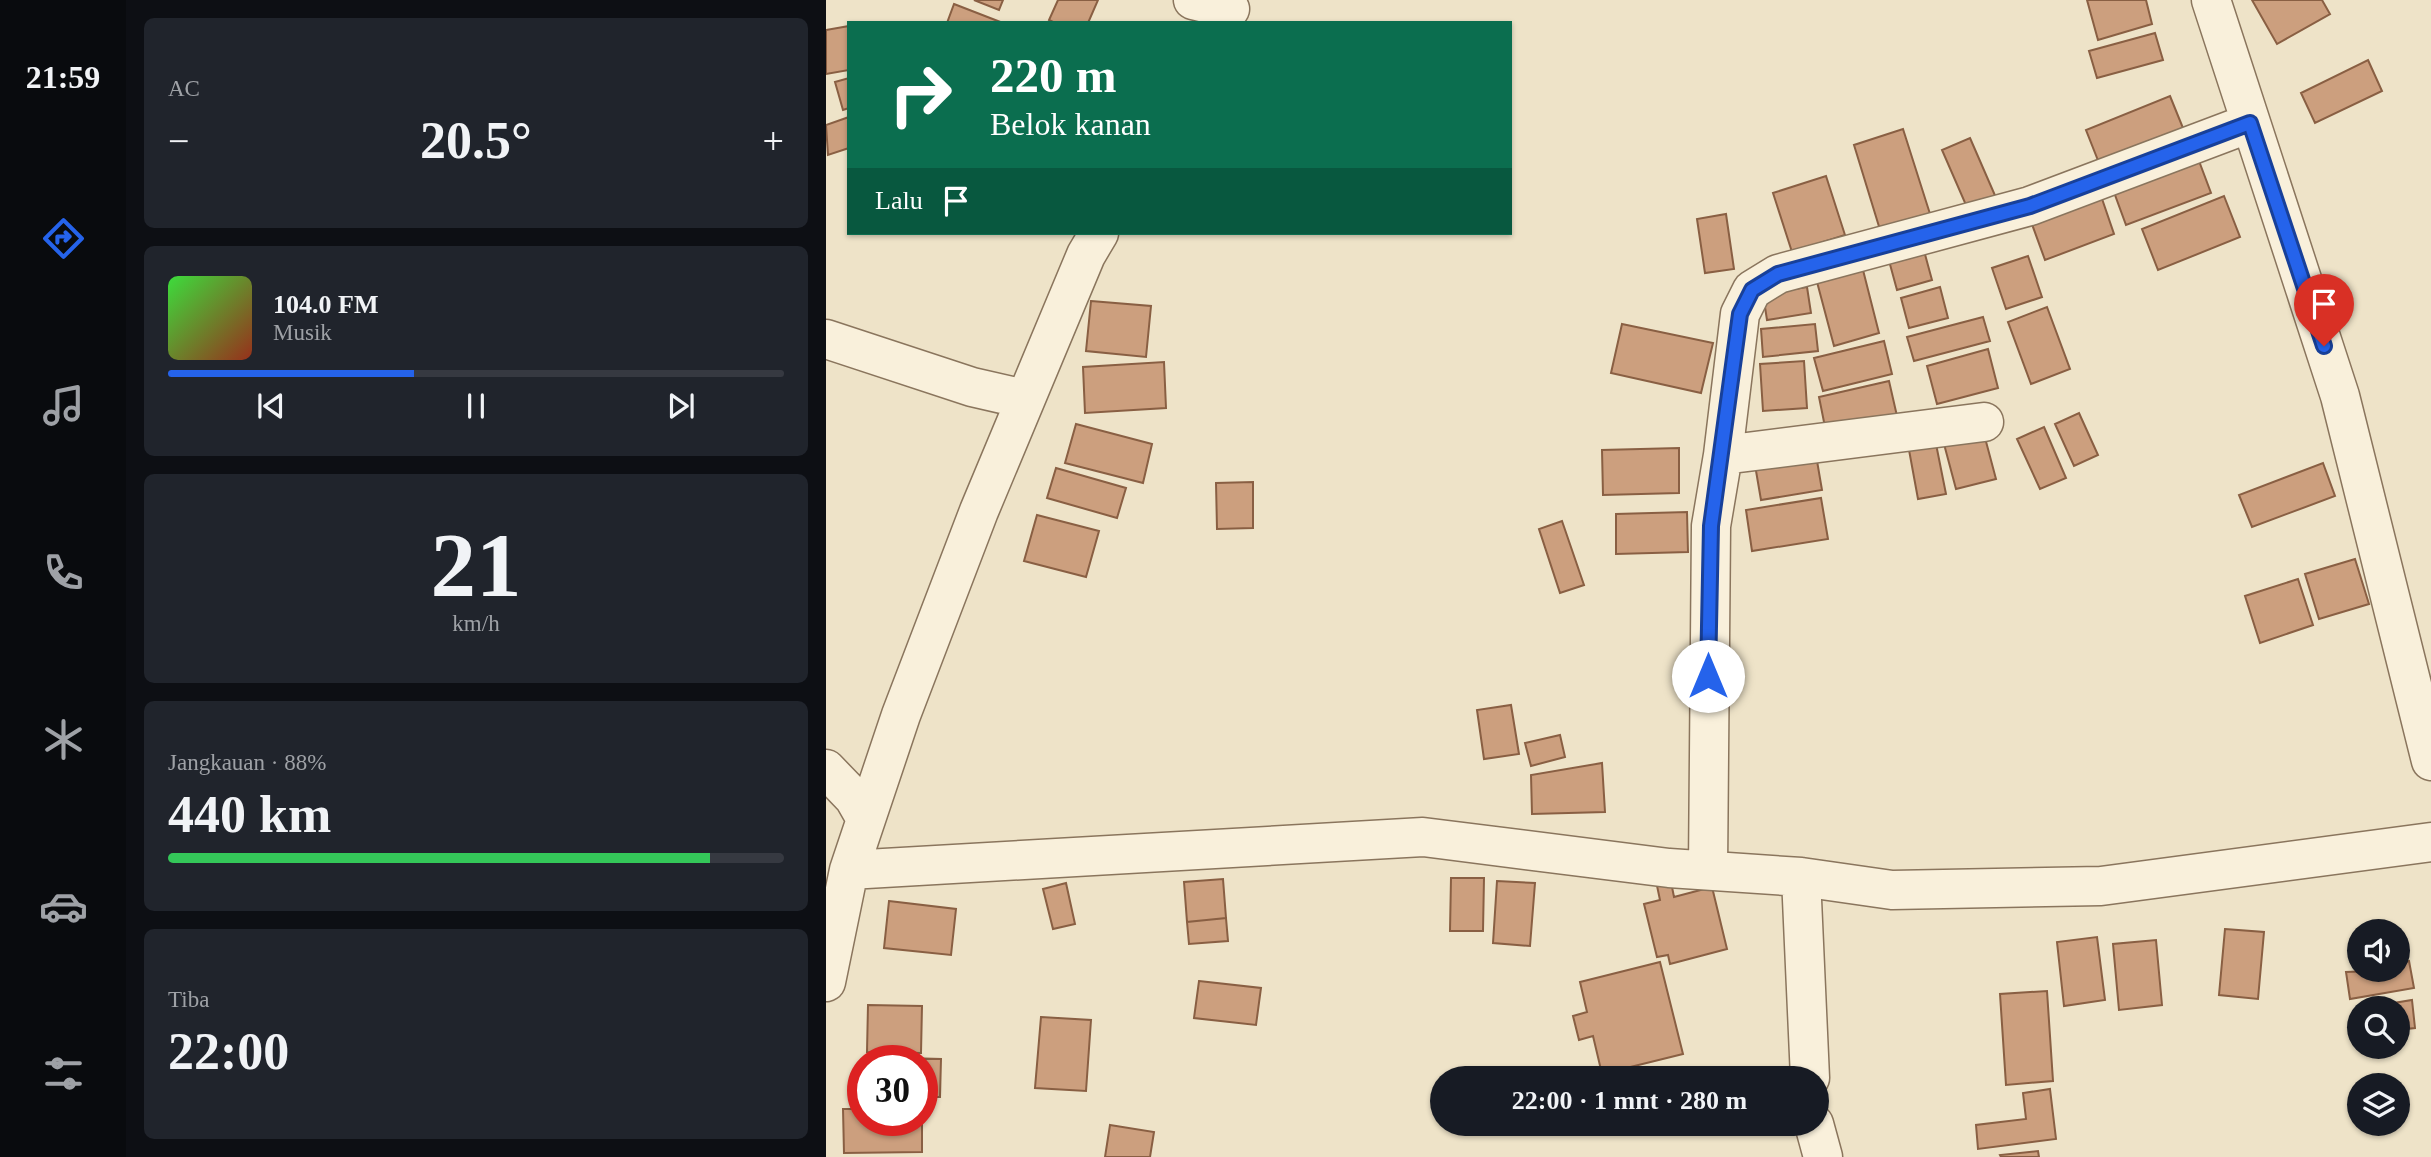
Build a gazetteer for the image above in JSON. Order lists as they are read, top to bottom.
{
  "page": {
    "tabs": "21:59",
    "tile": [
      "AC",
      ["21", "km/h"],
      ["Jangkauan · 88%", "440 km"],
      ["Tiba", "22:00"]
    ],
    "turn": ["220 m", "Belok kanan"],
    "heat": ["−", "20.5°", "+"],
    "then": "Lalu",
    "song": ["104.0 FM", "Musik"],
    "limit": "30",
    "trip": "22:00 · 1 mnt · 280 m"
  }
}
